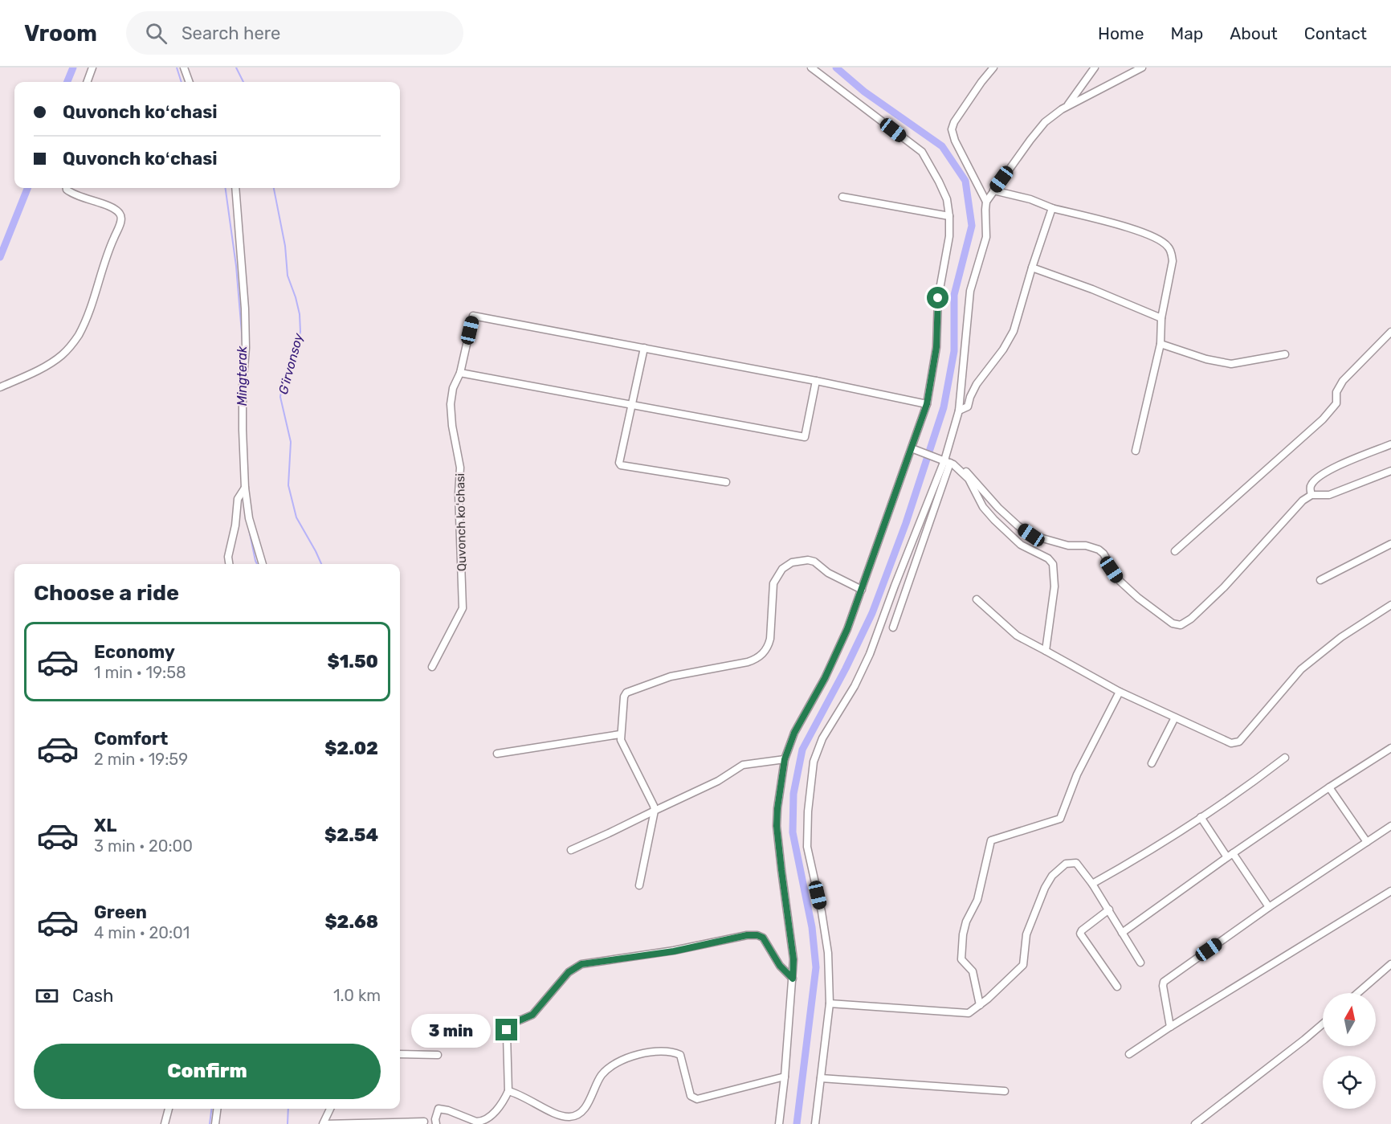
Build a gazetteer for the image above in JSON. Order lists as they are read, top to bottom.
{
  "streets": {
    "street": ["Quvonch koʻchasi"]
  },
  "water": ["G‘irvonsoy", "Mingterak"],
  "north": "top",
  "page": {
    "header": "Vroom",
    "search": "Search here",
    "nav": [
      "Home",
      "Map",
      "About",
      "Contact"
    ],
    "banner": ["Quvonch koʻchasi", "Quvonch koʻchasi"],
    "heading": "Choose a ride",
    "list": [
      {
        "name": "Economy",
        "note": "1 min · 19:58",
        "value": "$1.50"
      },
      {
        "name": "Comfort",
        "note": "2 min · 19:59",
        "value": "$2.02"
      },
      {
        "name": "XL",
        "note": "3 min · 20:00",
        "value": "$2.54"
      },
      {
        "name": "Green",
        "note": "4 min · 20:01",
        "value": "$2.68"
      }
    ],
    "pay": ["Cash", "1.0 km"],
    "bubble": "3 min",
    "buttons": "Confirm"
  }
}
